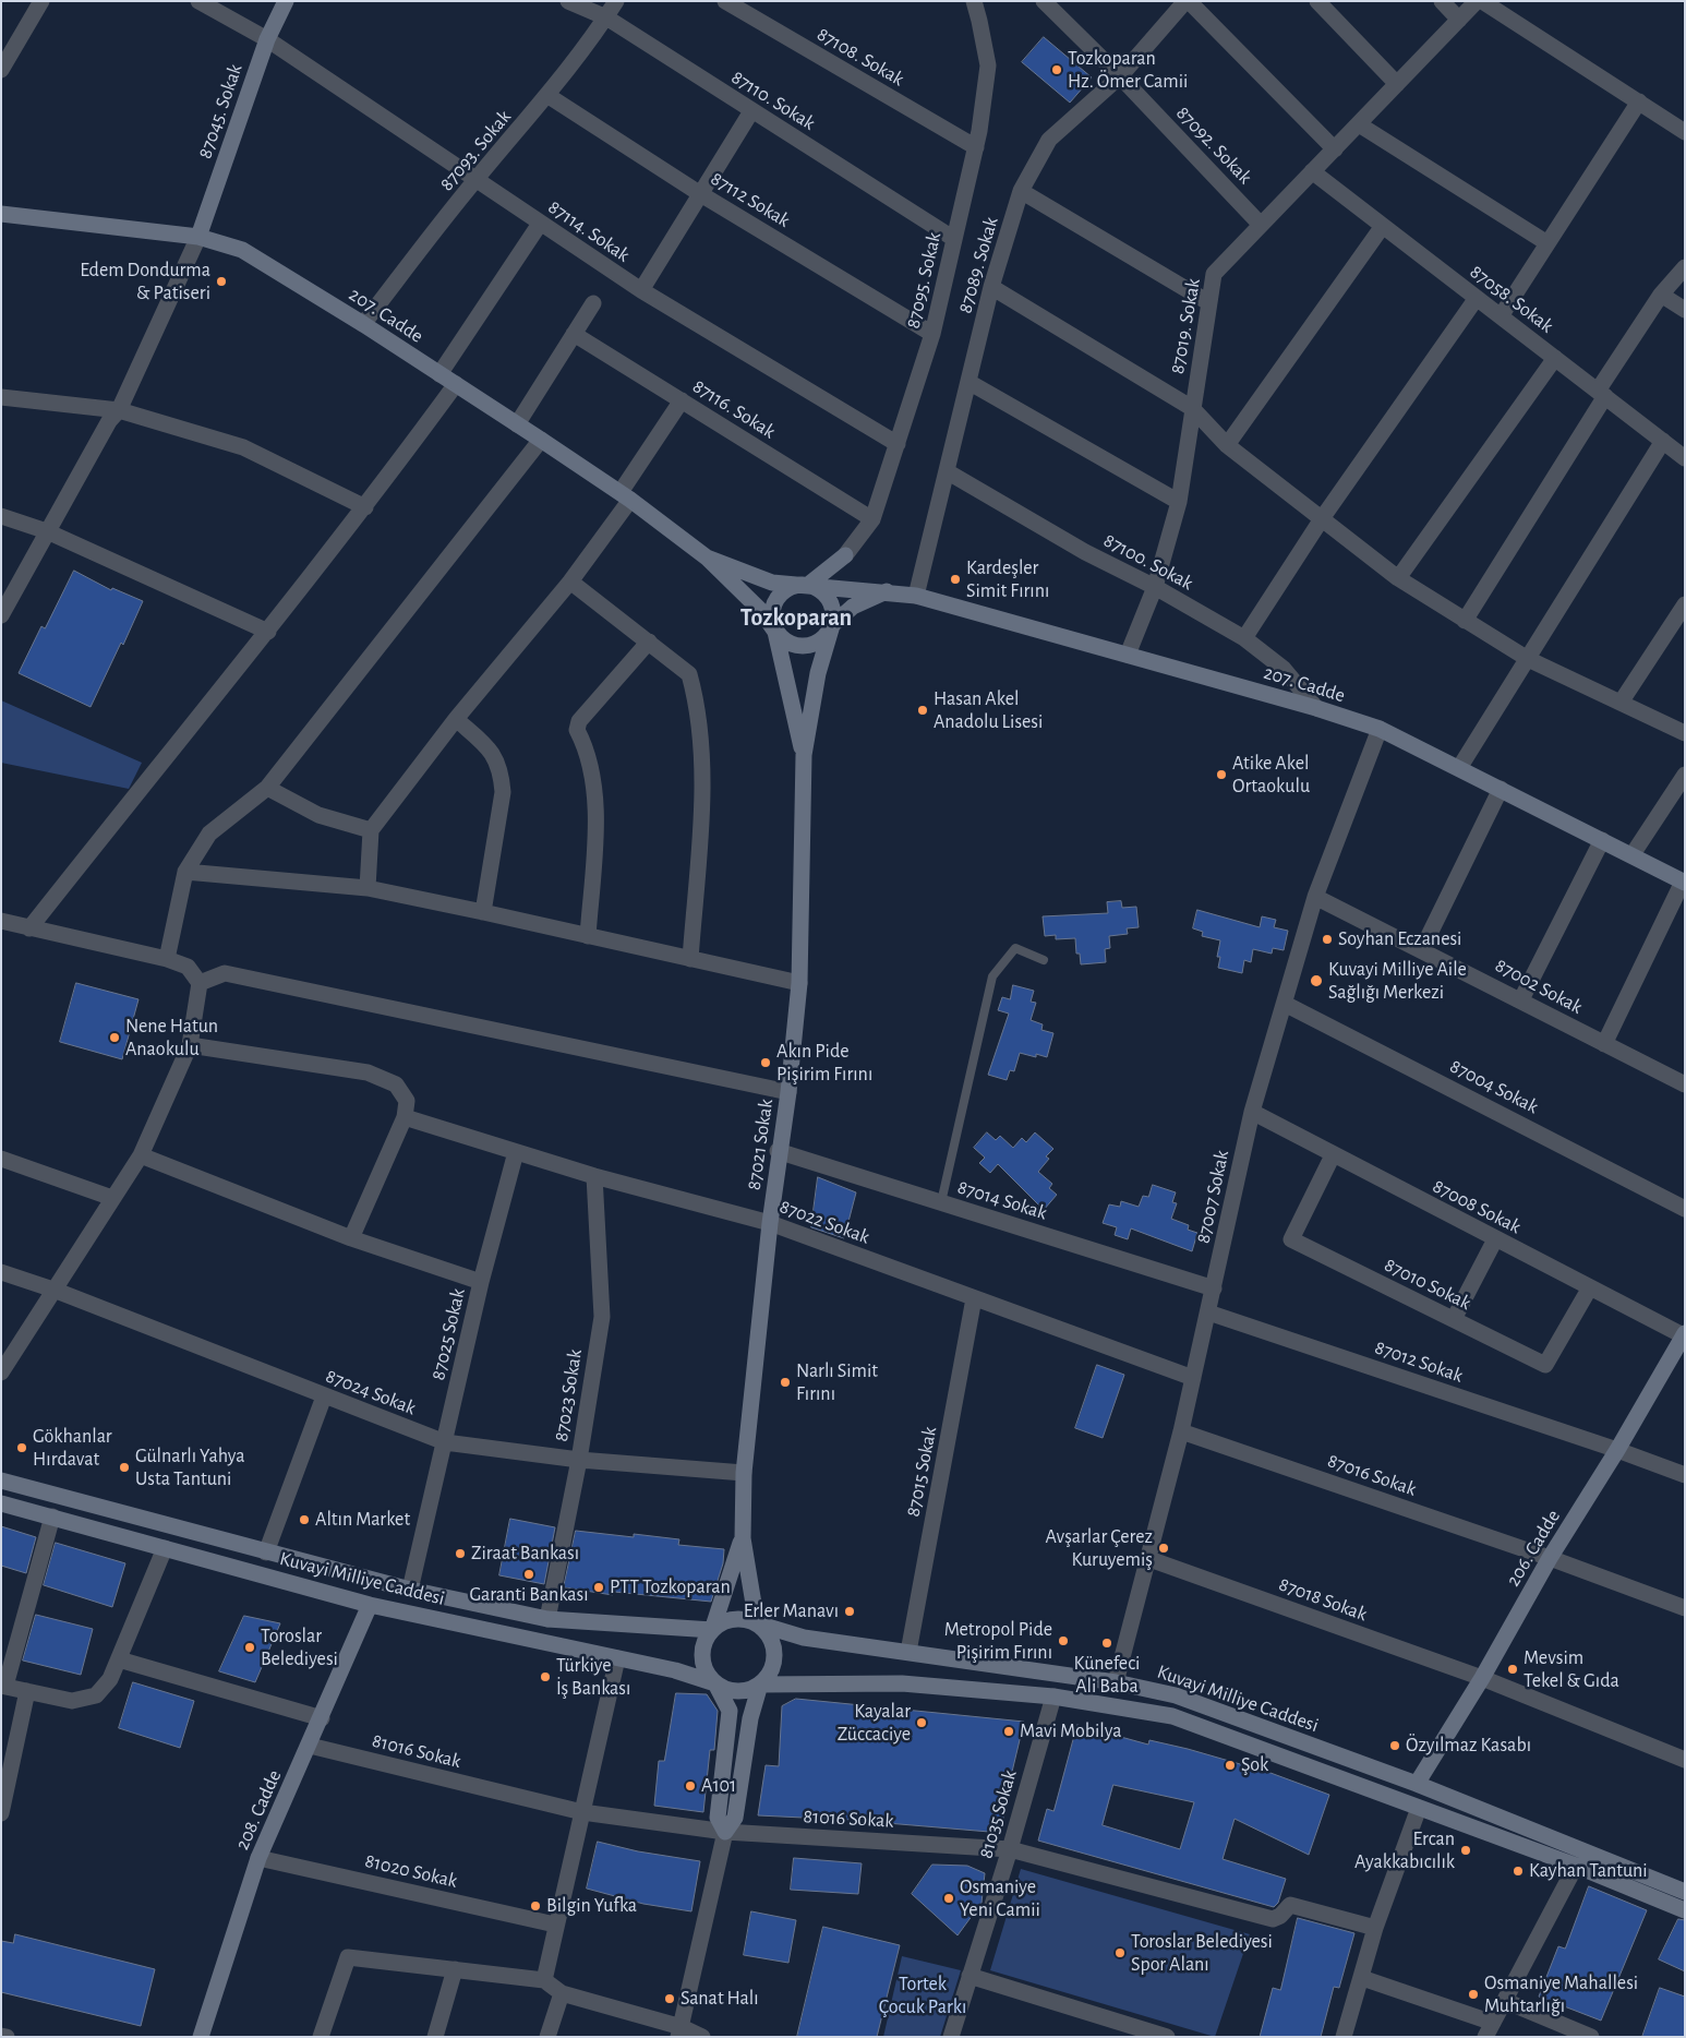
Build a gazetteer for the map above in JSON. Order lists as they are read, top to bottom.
{
  "streets": {
    "street": [
      "87108. Sokak",
      "87110. Sokak",
      "87045. Sokak",
      "87092. Sokak",
      "87093. Sokak",
      "87112 Sokak",
      "87114. Sokak",
      "87089. Sokak",
      "87095. Sokak",
      "87058. Sokak",
      "207. Cadde",
      "87019. Sokak",
      "87116. Sokak",
      "87100. Sokak",
      "87002 Sokak",
      "87004 Sokak",
      "87021 Sokak",
      "87007 Sokak",
      "87014 Sokak",
      "87008 Sokak",
      "87022 Sokak",
      "87010 Sokak",
      "87025 Sokak",
      "87012 Sokak",
      "87024 Sokak",
      "87023 Sokak",
      "87015 Sokak",
      "87016 Sokak",
      "206. Cadde",
      "Kuvayi Milliye Caddesi",
      "87018 Sokak",
      "81016 Sokak",
      "208. Cadde",
      "81035 Sokak",
      "81020 Sokak"
    ]
  },
  "crossings": [
    ["87108. Sokak", "87095. Sokak"],
    ["87110. Sokak", "87093. Sokak"],
    ["87110. Sokak", "87095. Sokak"],
    ["87045. Sokak", "87114. Sokak"],
    ["87045. Sokak", "207. Cadde"],
    ["87092. Sokak", "87089. Sokak"],
    ["87092. Sokak", "87019. Sokak"],
    ["87093. Sokak", "87112 Sokak"],
    ["87093. Sokak", "87114. Sokak"],
    ["87093. Sokak", "207. Cadde"],
    ["87112 Sokak", "87095. Sokak"],
    ["87114. Sokak", "87095. Sokak"],
    ["87089. Sokak", "207. Cadde"],
    ["87089. Sokak", "87100. Sokak"],
    ["87095. Sokak", "207. Cadde"],
    ["87095. Sokak", "87116. Sokak"],
    ["87058. Sokak", "87019. Sokak"],
    ["207. Cadde", "87019. Sokak"],
    ["207. Cadde", "87100. Sokak"],
    ["207. Cadde", "87007 Sokak"],
    ["87019. Sokak", "87100. Sokak"],
    ["87002 Sokak", "87007 Sokak"],
    ["87004 Sokak", "87007 Sokak"],
    ["87021 Sokak", "87014 Sokak"],
    ["87021 Sokak", "87022 Sokak"],
    ["87021 Sokak", "87024 Sokak"],
    ["87021 Sokak", "Kuvayi Milliye Caddesi"],
    ["87007 Sokak", "87014 Sokak"],
    ["87007 Sokak", "87008 Sokak"],
    ["87007 Sokak", "87022 Sokak"],
    ["87007 Sokak", "87012 Sokak"],
    ["87007 Sokak", "87016 Sokak"],
    ["87007 Sokak", "Kuvayi Milliye Caddesi"],
    ["87007 Sokak", "87018 Sokak"],
    ["87008 Sokak", "87010 Sokak"],
    ["87008 Sokak", "206. Cadde"],
    ["87022 Sokak", "87025 Sokak"],
    ["87022 Sokak", "87023 Sokak"],
    ["87022 Sokak", "87015 Sokak"],
    ["87025 Sokak", "87024 Sokak"],
    ["87025 Sokak", "Kuvayi Milliye Caddesi"],
    ["87012 Sokak", "206. Cadde"],
    ["87024 Sokak", "87023 Sokak"],
    ["87023 Sokak", "Kuvayi Milliye Caddesi"],
    ["87015 Sokak", "Kuvayi Milliye Caddesi"],
    ["87016 Sokak", "206. Cadde"],
    ["206. Cadde", "Kuvayi Milliye Caddesi"],
    ["206. Cadde", "87018 Sokak"],
    ["Kuvayi Milliye Caddesi", "208. Cadde"],
    ["Kuvayi Milliye Caddesi", "81035 Sokak"],
    ["81016 Sokak", "208. Cadde"],
    ["81016 Sokak", "81035 Sokak"],
    ["208. Cadde", "81020 Sokak"]
  ],
  "districts": ["Tozkoparan"],
  "parks": ["Tortek Çocuk Parkı"],
  "places": [
    "Tozkoparan Hz. Ömer Camii",
    "Edem Dondurma & Patiseri",
    "Kardeşler Simit Fırını",
    "Hasan Akel Anadolu Lisesi",
    "Atike Akel Ortaokulu",
    "Soyhan Eczanesi",
    "Kuvayi Milliye Aile Sağlığı Merkezi",
    "Nene Hatun Anaokulu",
    "Akın Pide Pişirim Fırını",
    "Narlı Simit Fırını",
    "Gökhanlar Hırdavat",
    "Gülnarlı Yahya Usta Tantuni",
    "Altın Market",
    "Avşarlar Çerez Kuruyemiş",
    "Ziraat Bankası",
    "Garanti Bankası",
    "PTT Tozkoparan",
    "Erler Manavı",
    "Metropol Pide Pişirim Fırını",
    "Künefeci Ali Baba",
    "Toroslar Belediyesi",
    "Mevsim Tekel & Gıda",
    "Türkiye İş Bankası",
    "Kayalar Züccaciye",
    "Mavi Mobilya",
    "Özyılmaz Kasabı",
    "Şok",
    "A101",
    "Ercan Ayakkabıcılık",
    "Kayhan Tantuni",
    "Osmaniye Yeni Camii",
    "Bilgin Yufka",
    "Toroslar Belediyesi Spor Alanı",
    "Osmaniye Mahallesi Muhtarlığı",
    "Sanat Halı"
  ]
}
